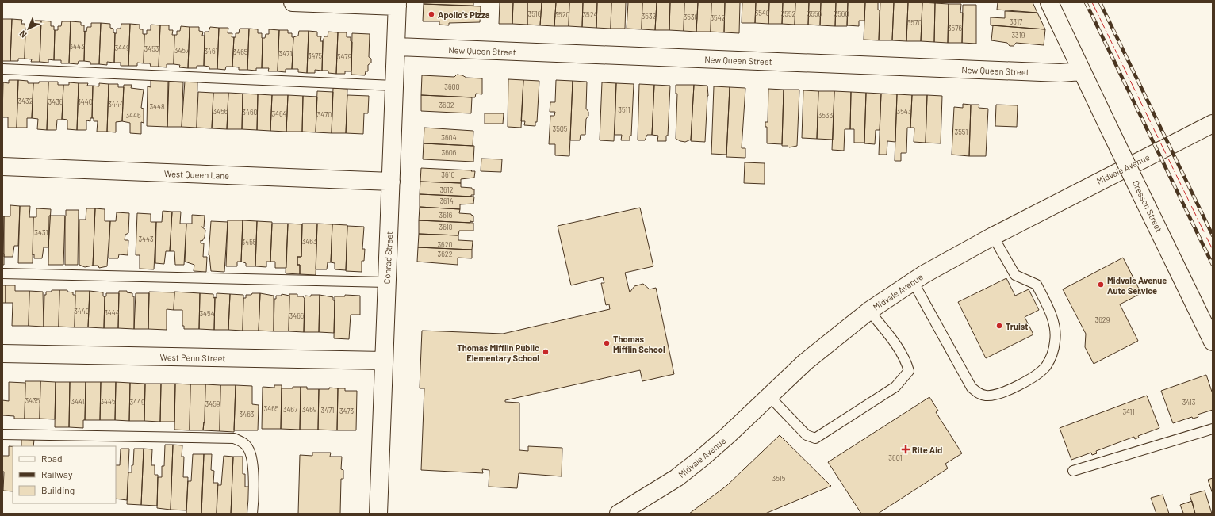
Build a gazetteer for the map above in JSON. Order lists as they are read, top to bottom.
{
  "streets": {
    "street": [
      "New Queen Street",
      "Midvale Avenue",
      "West Queen Lane",
      "Cresson Street",
      "Conrad Street",
      "West Penn Street"
    ]
  },
  "crossings": [
    ["New Queen Street", "Cresson Street"],
    ["New Queen Street", "Conrad Street"],
    ["West Queen Lane", "Conrad Street"],
    ["Conrad Street", "West Penn Street"]
  ],
  "places": {
    "other": [
      "Apollo's Pizza",
      "Midvale Avenue Auto Service",
      "Truist",
      "Thomas Mifflin School",
      "Thomas Mifflin Public Elementary School"
    ],
    "health": ["Rite Aid"]
  },
  "house_numbers": [
    "3548",
    "3516",
    "3552",
    "3556",
    "3560",
    "3520",
    "3524",
    "3532",
    "3538",
    "3542",
    "3317",
    "3570",
    "3576",
    "3319",
    "3443",
    "3449",
    "3453",
    "3457",
    "3461",
    "3465",
    "3471",
    "3475",
    "3479",
    "3600",
    "3432",
    "3436",
    "3440",
    "3444",
    "3602",
    "3448",
    "3511",
    "3456",
    "3543",
    "3460",
    "3464",
    "3470",
    "3446",
    "3533",
    "3505",
    "3551",
    "3604",
    "3606",
    "3610",
    "3612",
    "3614",
    "3616",
    "3618",
    "3431",
    "3443",
    "3463",
    "3455",
    "3620",
    "3622",
    "3440",
    "3444",
    "3454",
    "3466",
    "3629",
    "3435",
    "3441",
    "3445",
    "3449",
    "3413",
    "3459",
    "3465",
    "3467",
    "3469",
    "3471",
    "3473",
    "3411",
    "3463",
    "3601",
    "3515"
  ],
  "legend": ["Road", "Railway", "Building"],
  "north": "bottom left"
}
